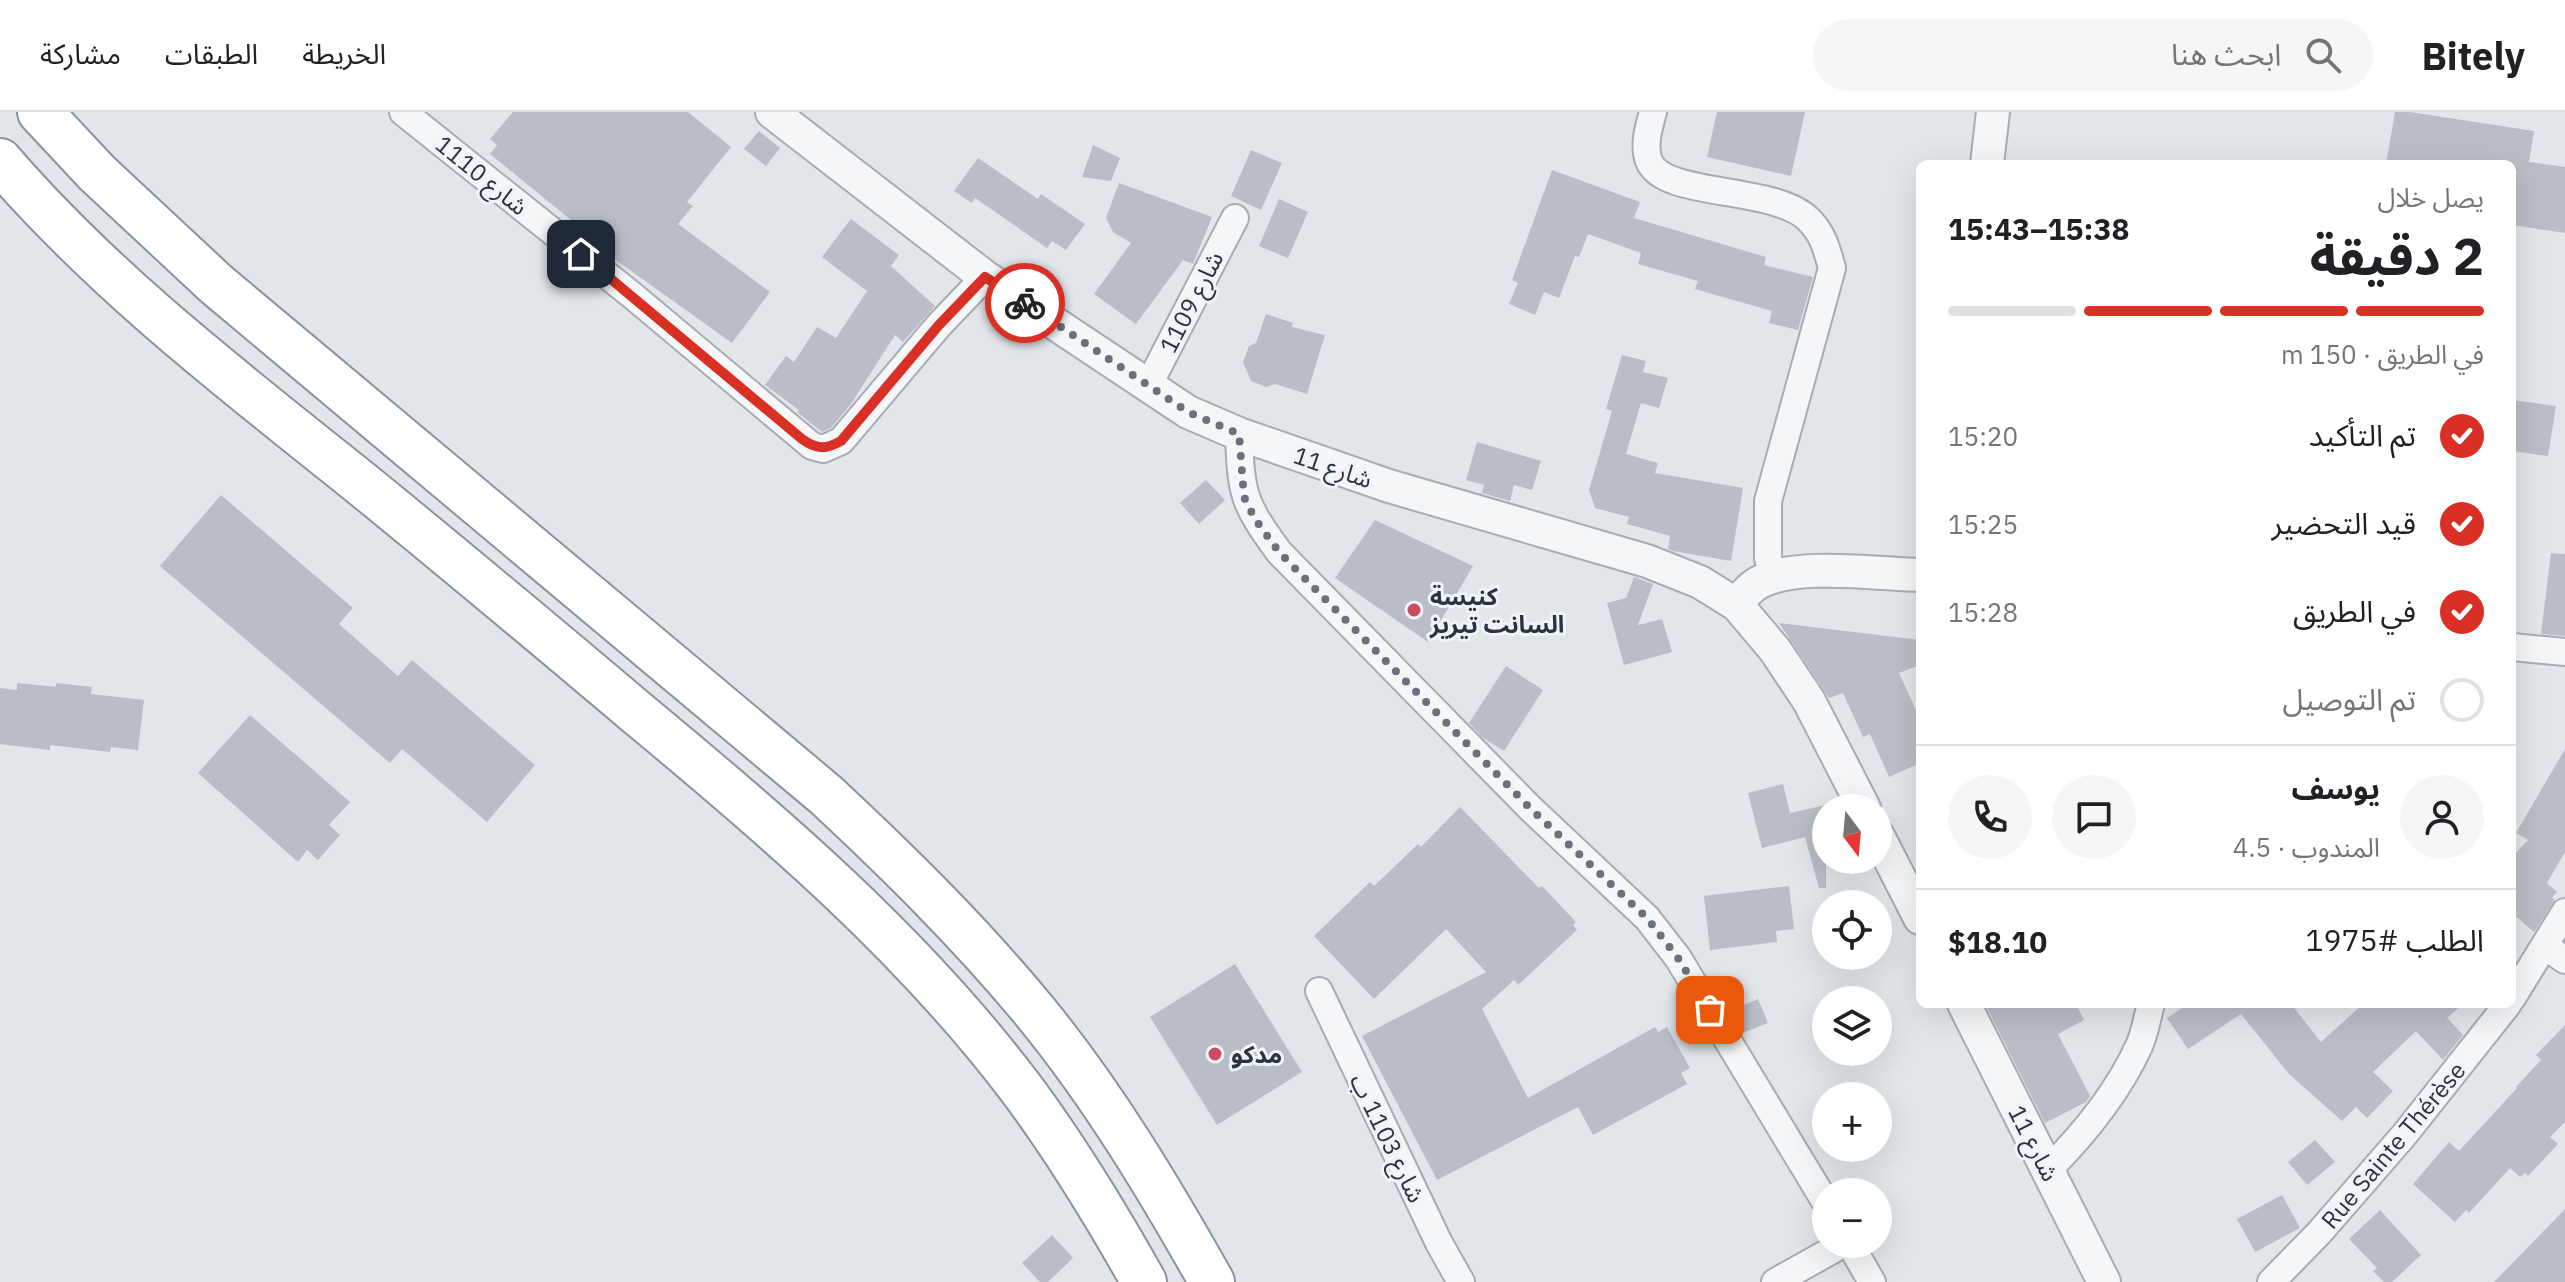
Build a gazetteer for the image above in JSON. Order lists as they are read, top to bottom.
{
  "streets": {
    "street": [
      "شارع 1110",
      "شارع 1109",
      "شارع 11",
      "شارع 1103 ب",
      "Rue Sainte Thérèse"
    ]
  },
  "crossings": [
    ["شارع 1110", "شارع 11"],
    ["شارع 1109", "شارع 11"]
  ],
  "places": ["كنيسة السانت تيريز", "مدكو"],
  "north": "bottom",
  "page": {
    "header": "Bitely",
    "search": "ابحث هنا",
    "nav": ["الخريطة", "الطبقات", "مشاركة"],
    "heading": ["2 دقيقة", "يصل خلال", "15:38–15:43"],
    "panel": [
      "يوسف",
      "المندوب · 4.5",
      "الطلب #1975",
      "$18.10"
    ],
    "bar": "في الطريق · 150 m",
    "list": [
      ["تم التأكيد", "15:20"],
      ["قيد التحضير", "15:25"],
      ["في الطريق", "15:28"],
      "تم التوصيل"
    ],
    "map_buttons": ["+", "−"]
  }
}
